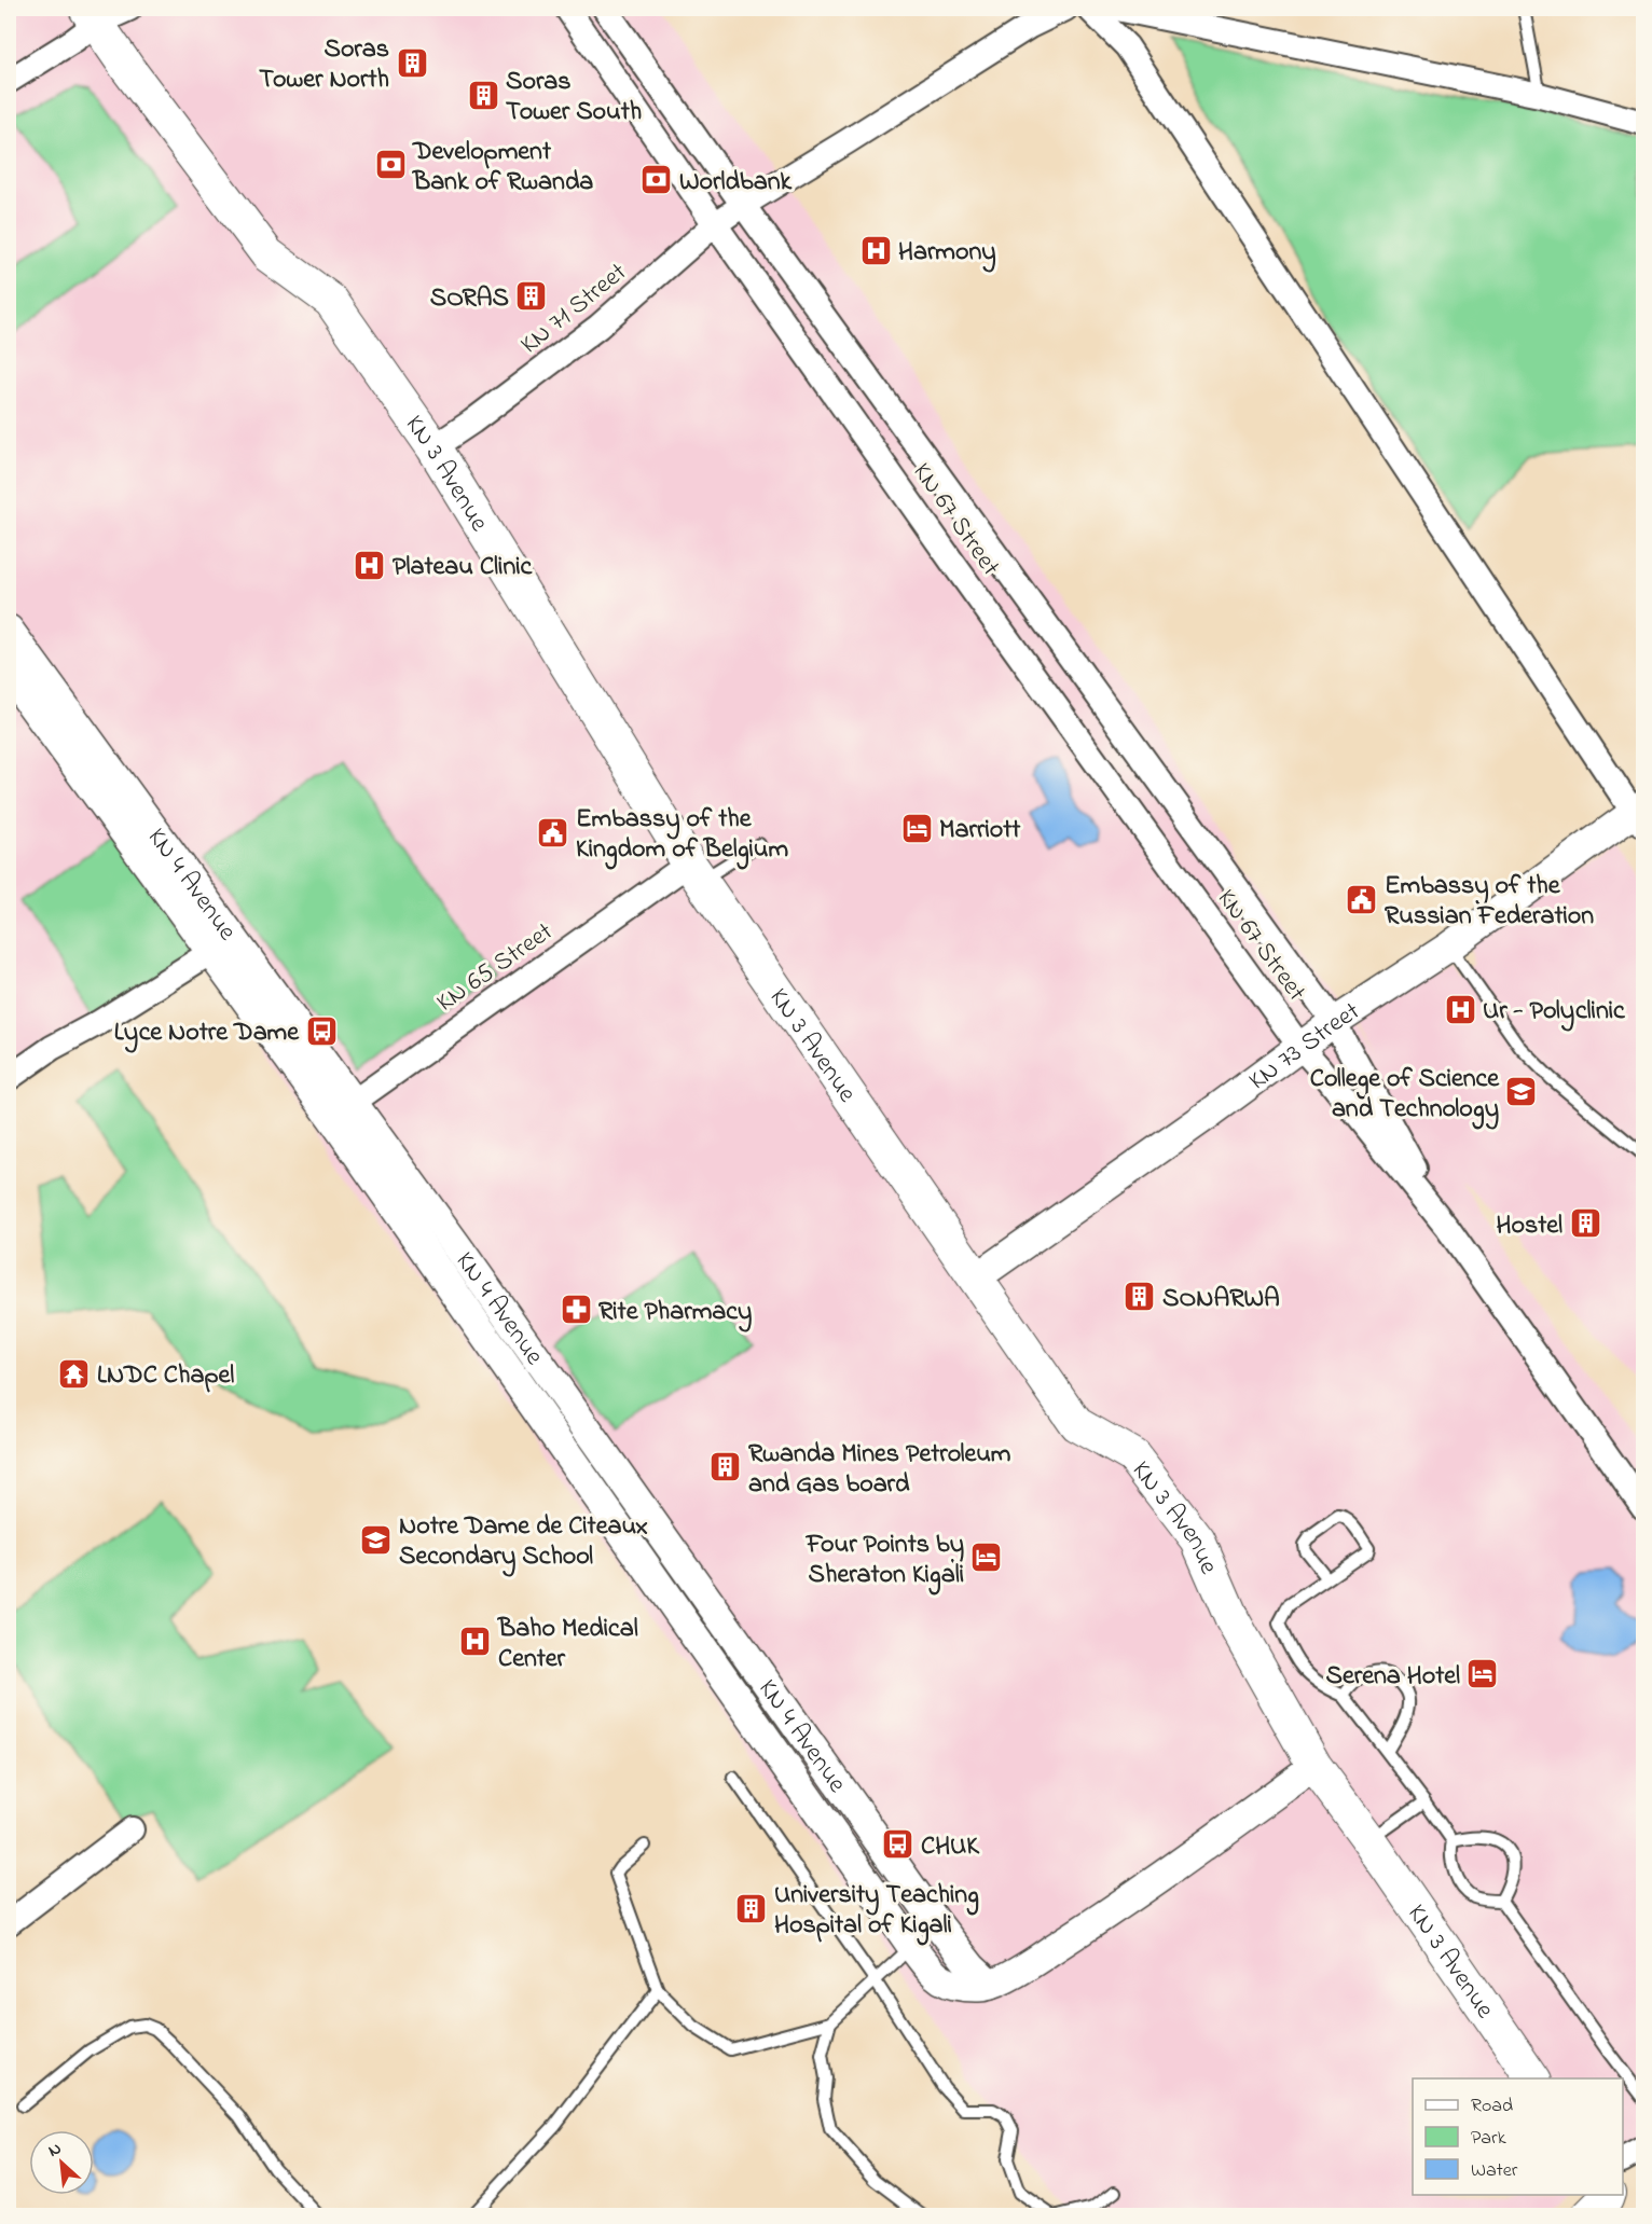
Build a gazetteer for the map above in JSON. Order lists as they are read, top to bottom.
{
  "streets": {
    "main road": ["KN 3 Avenue"],
    "street": [
      "KN 71 Street",
      "KN 67 Street",
      "KN 4 Avenue",
      "KN 65 Street",
      "KN 73 Street"
    ]
  },
  "crossings": [
    ["KN 71 Street", "KN 3 Avenue"],
    ["KN 71 Street", "KN 67 Street"],
    ["KN 3 Avenue", "KN 4 Avenue"],
    ["KN 3 Avenue", "KN 65 Street"],
    ["KN 3 Avenue", "KN 73 Street"],
    ["KN 67 Street", "KN 73 Street"],
    ["KN 4 Avenue", "KN 65 Street"]
  ],
  "places": {
    "building": [
      "Soras Tower North",
      "Soras Tower South",
      "SORAS",
      "Hostel",
      "SONARWA",
      "Rwanda Mines Petroleum and Gas board",
      "University Teaching Hospital of Kigali"
    ],
    "bank": ["Development Bank of Rwanda", "Worldbank"],
    "hospital": [
      "Harmony",
      "Plateau Clinic",
      "Ur - Polyclinic",
      "Baho Medical Center"
    ],
    "hotel": ["Marriott", "Four Points by Sheraton Kigali", "Serena Hotel"],
    "public building": ["Embassy of the Kingdom of Belgium", "Embassy of the Russian Federation"],
    "bus stop": ["Lyce Notre Dame", "CHUK"],
    "school or university": ["College of Science and Technology", "Notre Dame de Citeaux Secondary School"],
    "pharmacy": ["Rite Pharmacy"],
    "temple": ["LNDC Chapel"]
  },
  "legend": ["Road", "Park", "Water"],
  "north": "top left"
}
